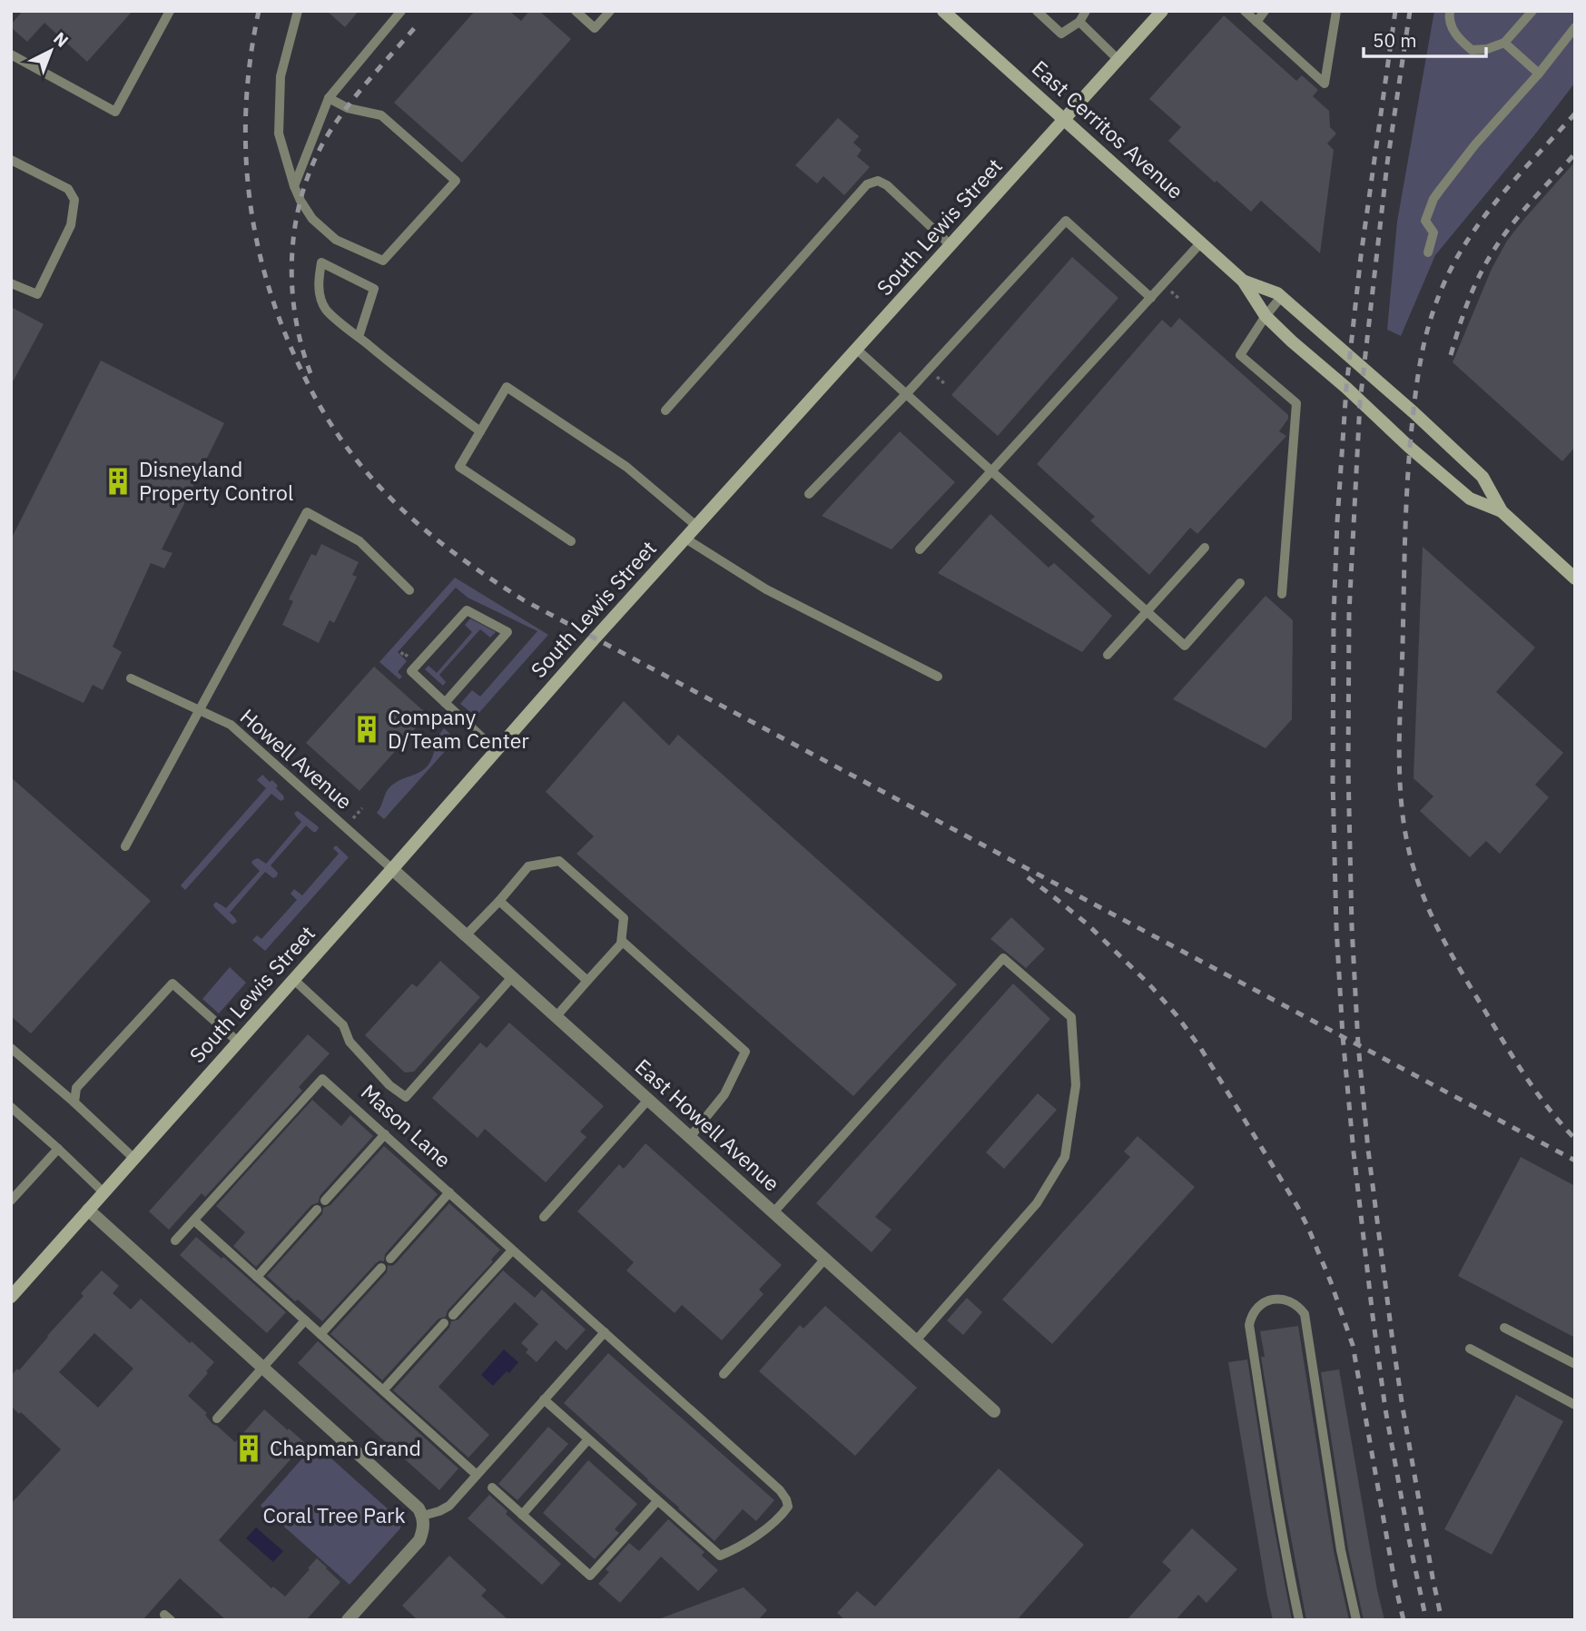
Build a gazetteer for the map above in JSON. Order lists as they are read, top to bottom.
{
  "streets": {
    "main road": ["East Cerritos Avenue", "South Lewis Street"],
    "street": ["East Howell Avenue"],
    "lane": ["Howell Avenue", "Mason Lane"]
  },
  "crossings": [
    ["East Cerritos Avenue", "South Lewis Street"],
    ["South Lewis Street", "Howell Avenue"],
    ["South Lewis Street", "East Howell Avenue"],
    ["Howell Avenue", "East Howell Avenue"]
  ],
  "parks": ["Coral Tree Park"],
  "places": {
    "building": ["Disneyland Property Control", "Company D/Team Center", "Chapman Grand"]
  },
  "scale_bar": "50 m",
  "north": "top right"
}
